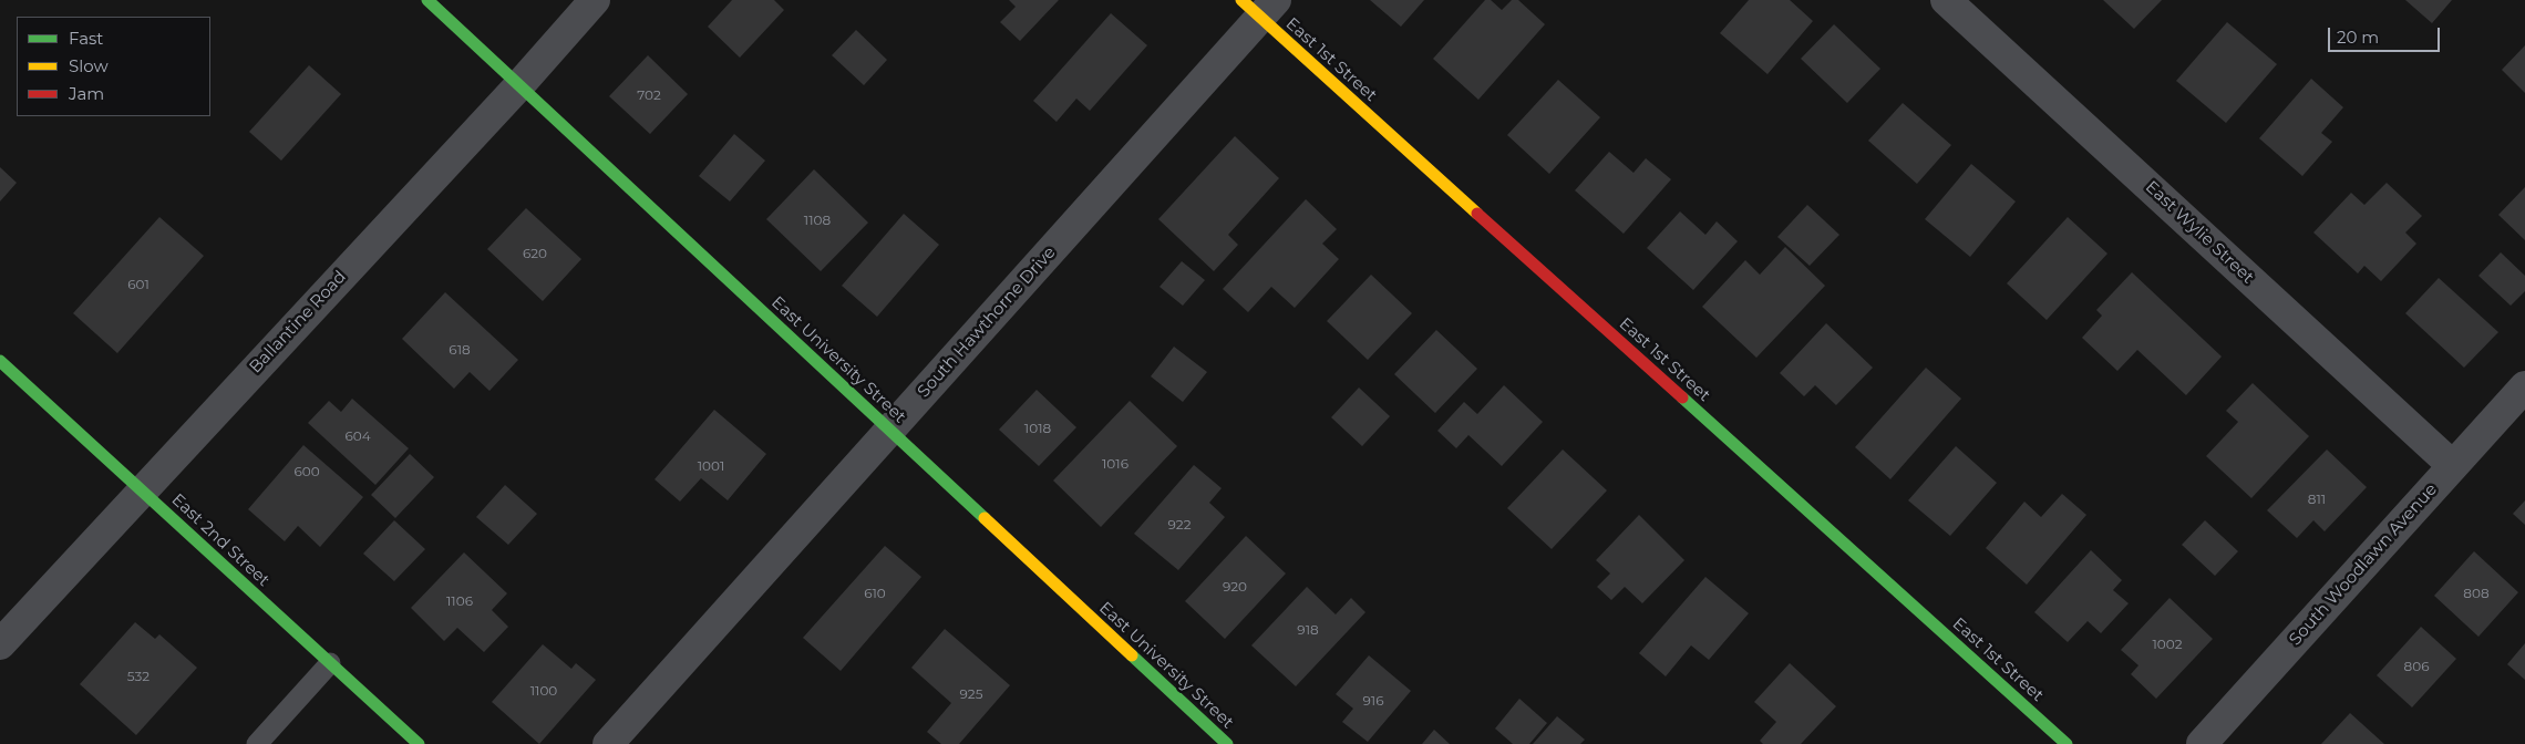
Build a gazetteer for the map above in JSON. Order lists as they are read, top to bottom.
{
  "streets": {
    "street": [
      "East 1st Street",
      "East Wylie Street",
      "Ballantine Road",
      "South Hawthorne Drive",
      "East University Street",
      "East 2nd Street",
      "South Woodlawn Avenue"
    ]
  },
  "crossings": [
    ["East 1st Street", "South Hawthorne Drive"],
    ["East Wylie Street", "South Woodlawn Avenue"],
    ["Ballantine Road", "East University Street"],
    ["Ballantine Road", "East 2nd Street"],
    ["South Hawthorne Drive", "East University Street"]
  ],
  "house_numbers": [
    "702",
    "1108",
    "620",
    "601",
    "618",
    "1018",
    "604",
    "1016",
    "1001",
    "600",
    "811",
    "922",
    "920",
    "610",
    "808",
    "1106",
    "918",
    "1002",
    "806",
    "532",
    "1100",
    "925",
    "916"
  ],
  "legend": ["Fast", "Slow", "Jam"],
  "scale_bar": "20 m"
}
